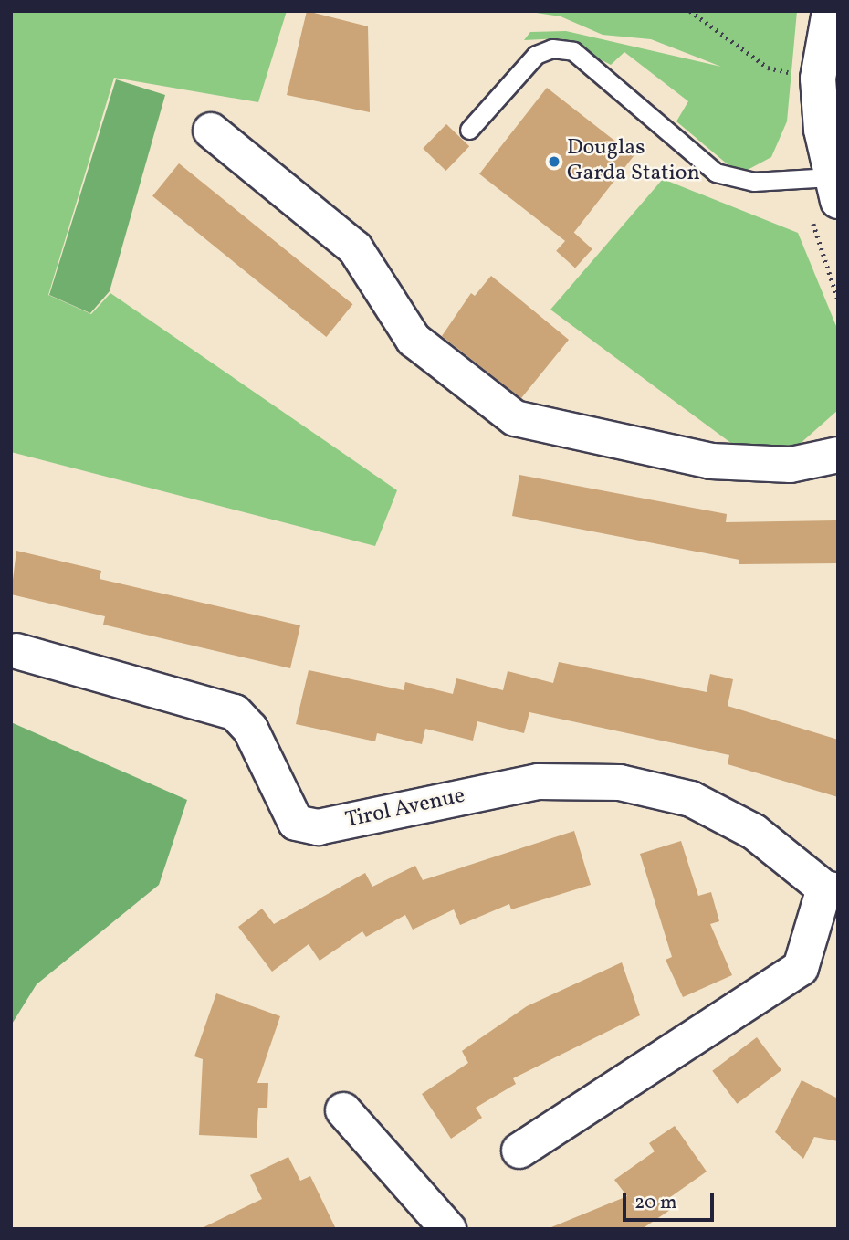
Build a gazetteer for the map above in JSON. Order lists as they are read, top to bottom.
{
  "streets": {
    "street": ["Tirol Avenue"]
  },
  "places": ["Douglas Garda Station"],
  "scale_bar": "20 m"
}
